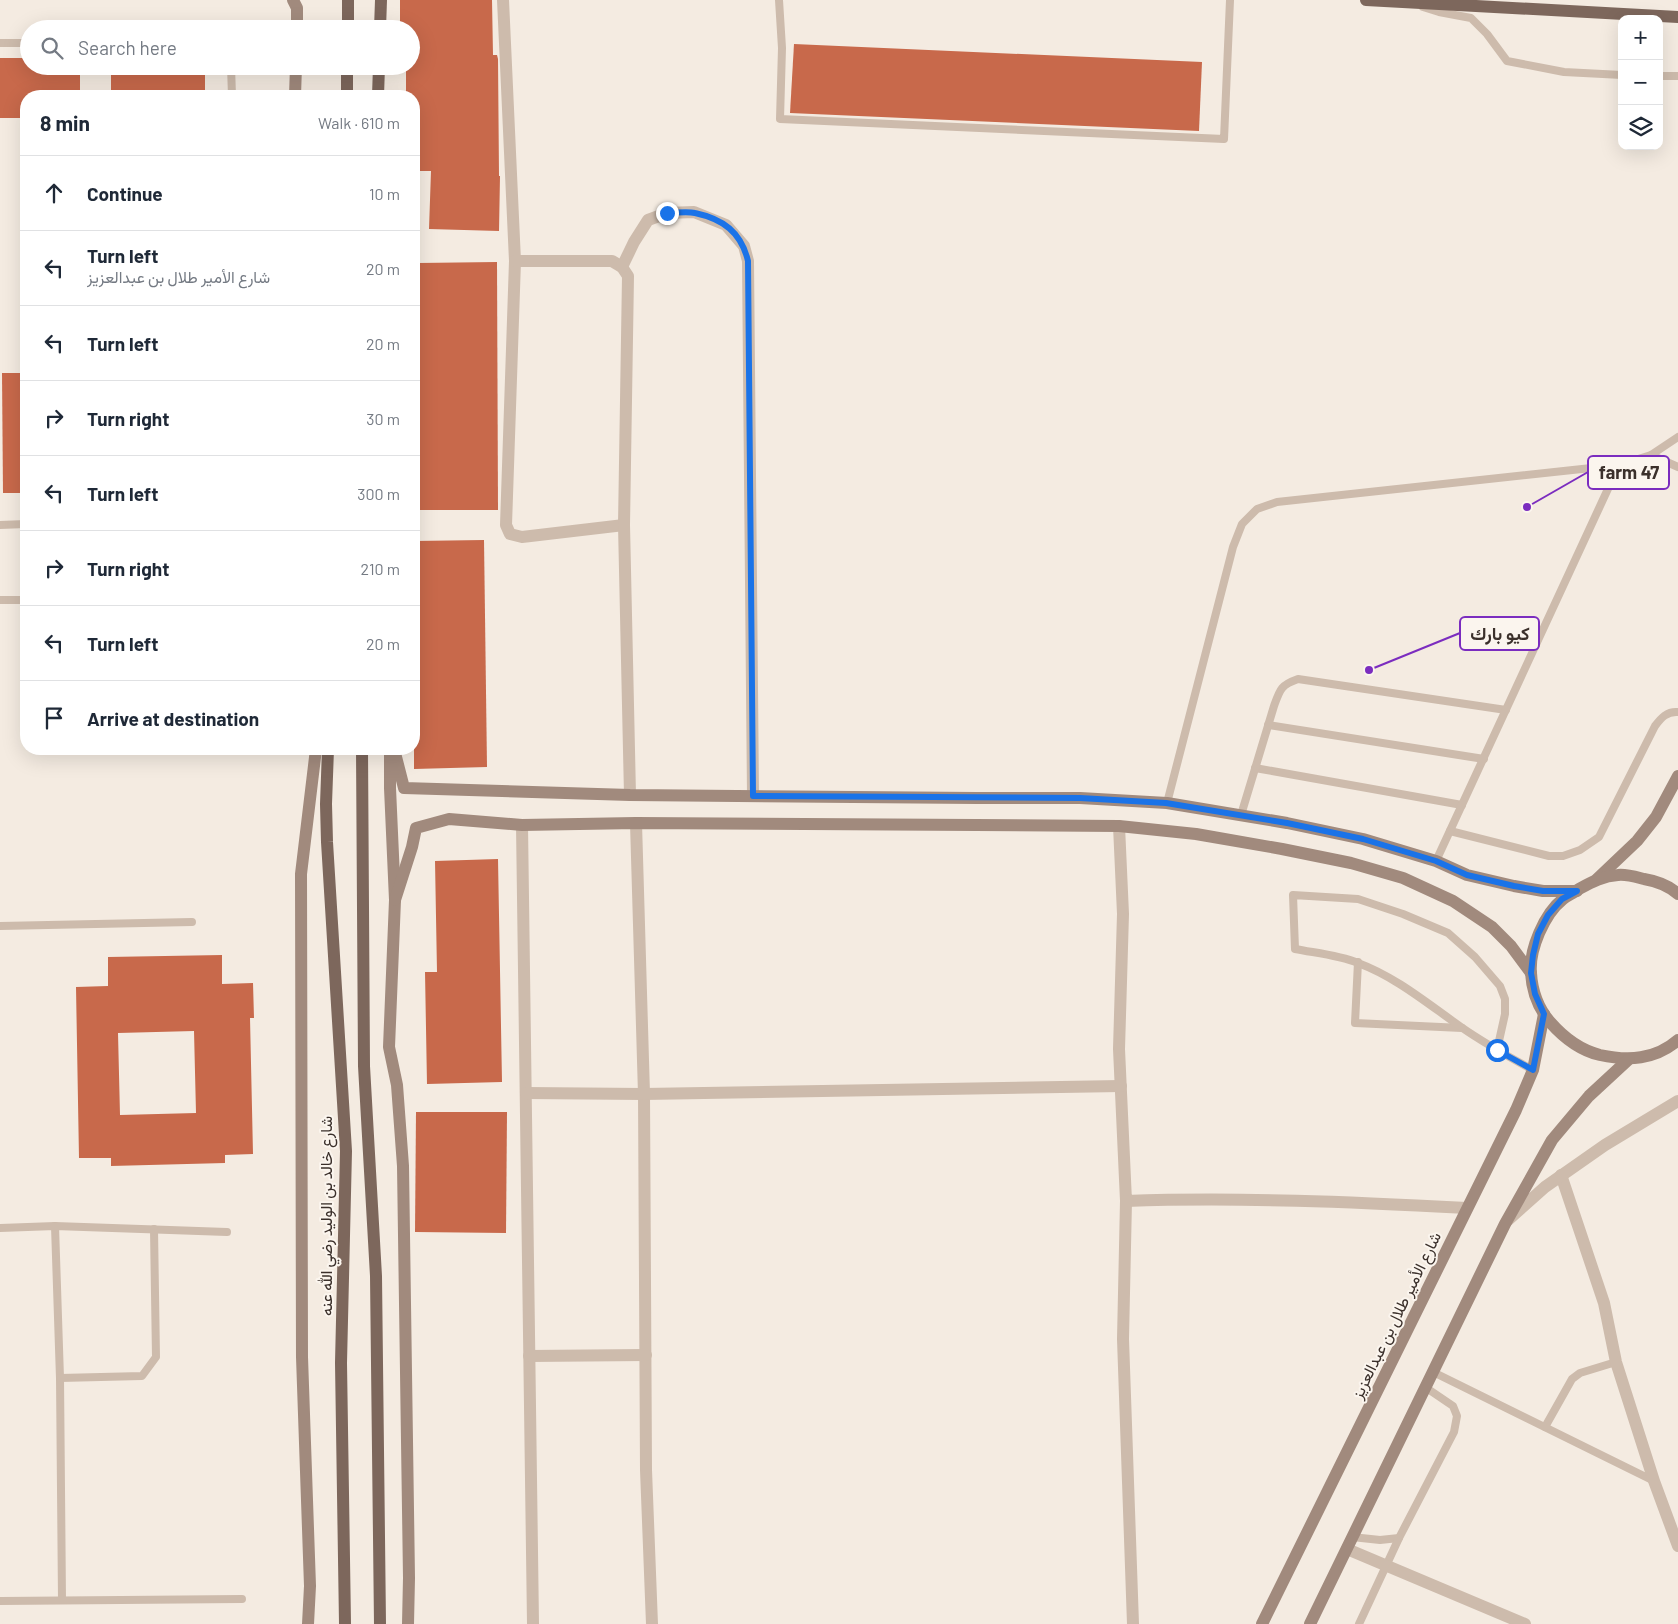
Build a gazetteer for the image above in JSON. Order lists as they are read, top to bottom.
{
  "streets": {
    "main road": ["شارع خالد بن الوليد رضي الله عنه"],
    "street": ["شارع الأمير طلال بن عبدالعزيز"]
  },
  "places": ["farm 47", "كيو بارك"],
  "page": {
    "map_buttons": ["+", "−"],
    "search": "Search here",
    "heading": ["8 min", "Walk · 610 m"],
    "list": [
      ["Continue", "10 m"],
      ["Turn left", "شارع الأمير طلال بن عبدالعزيز", "20 m"],
      ["Turn left", "20 m"],
      ["Turn right", "30 m"],
      ["Turn left", "300 m"],
      ["Turn right", "210 m"],
      ["Turn left", "20 m"],
      "Arrive at destination"
    ]
  }
}
